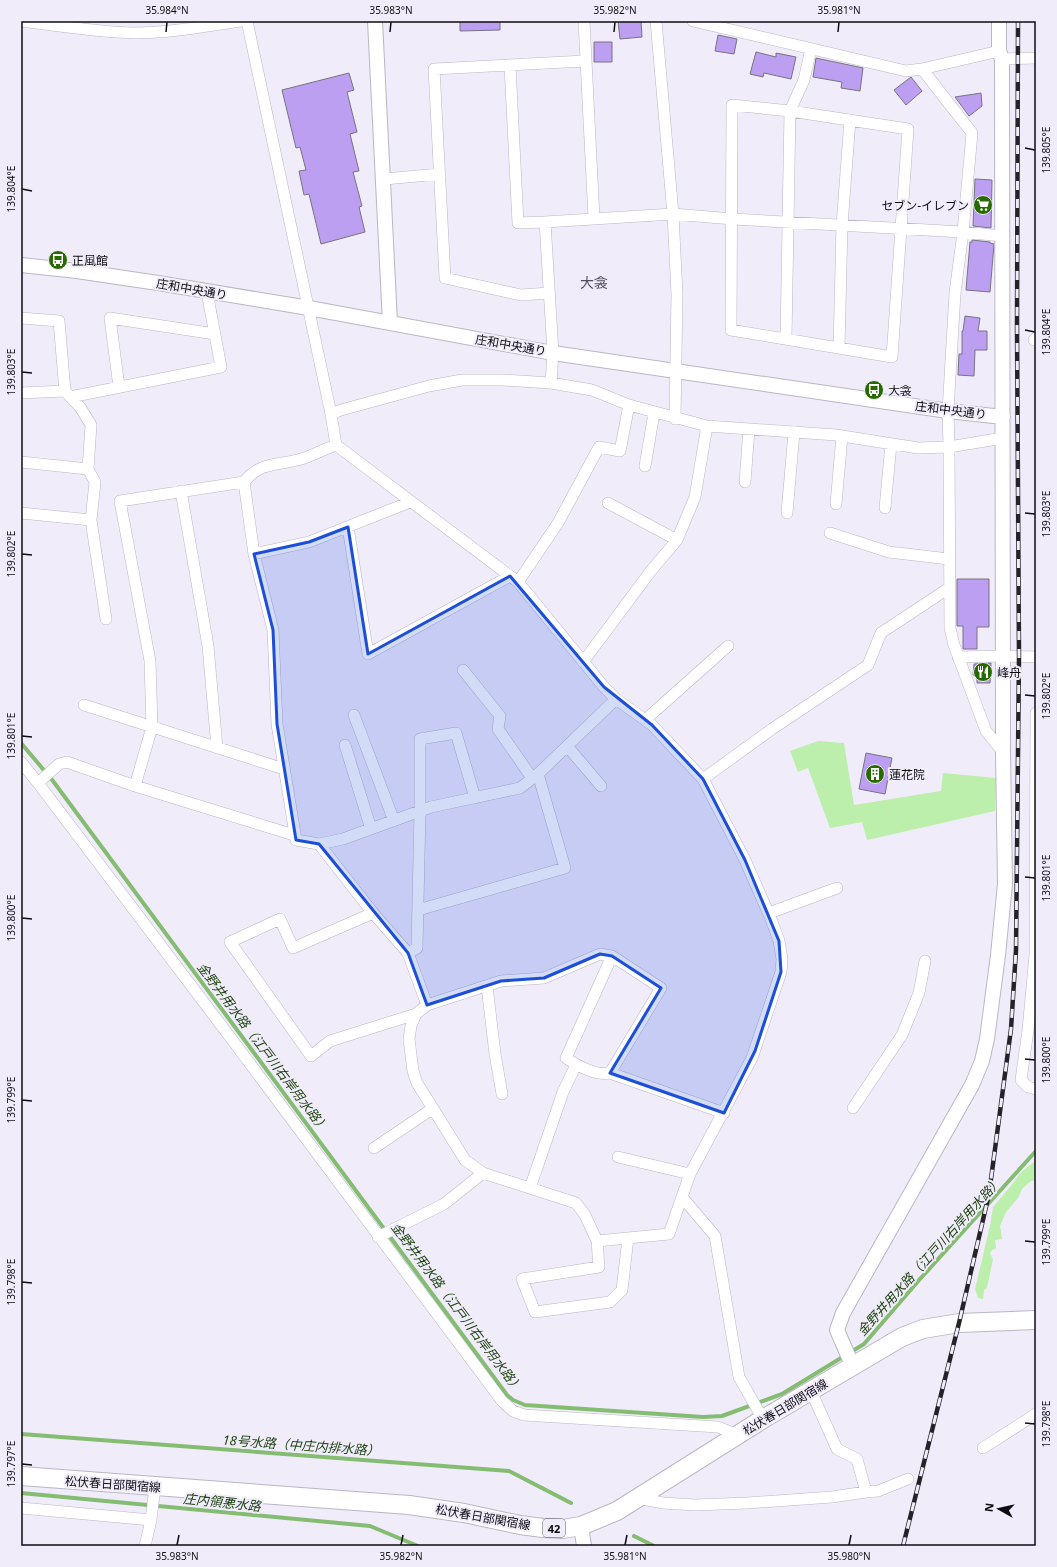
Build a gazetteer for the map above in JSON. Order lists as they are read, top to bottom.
{
  "streets": {
    "main road": ["松伏春日部関宿線", "42"],
    "street": ["庄和中央通り"]
  },
  "districts": ["大衾"],
  "water": ["金野井用水路（江戸川右岸用水路）", "18号水路（中庄内排水路）", "庄内領悪水路"],
  "places": {
    "supermarket": ["セブン-イレブン"],
    "bus stop": ["正風館", "大衾"],
    "restaurant": ["峰舟"],
    "building": ["蓮花院"]
  },
  "north": "left",
  "coordinates": [
    "35.984°N",
    "35.983°N",
    "35.982°N",
    "35.981°N",
    "139.805°E",
    "139.804°E",
    "139.803°E",
    "139.802°E",
    "139.801°E",
    "139.800°E",
    "139.799°E",
    "139.798°E",
    "139.797°E",
    "35.980°N"
  ]
}
